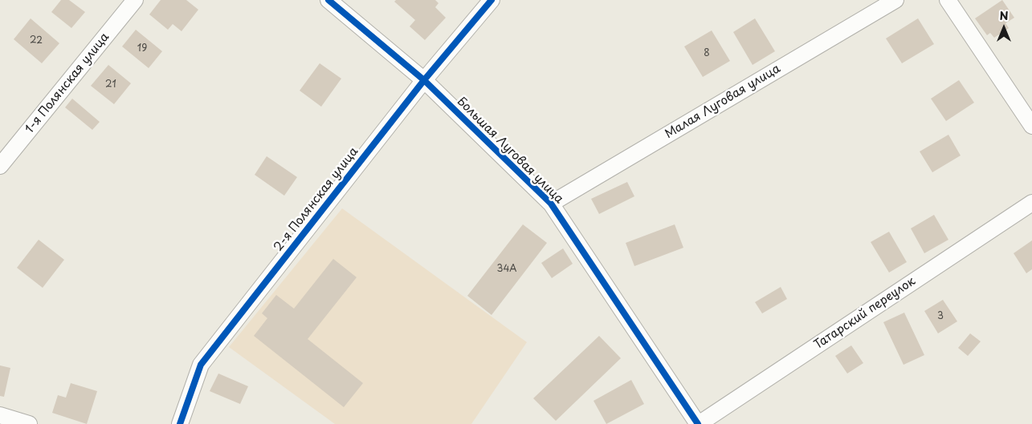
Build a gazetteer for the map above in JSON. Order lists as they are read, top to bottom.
{
  "streets": {
    "street": [
      "1-я Полянская улица",
      "Малая Луговая улица",
      "Большая Луговая улица",
      "2-я Полянская улица",
      "Татарский переулок"
    ]
  },
  "crossings": [
    ["Малая Луговая улица", "Большая Луговая улица"],
    ["Большая Луговая улица", "2-я Полянская улица"],
    ["Большая Луговая улица", "Татарский переулок"]
  ],
  "house_numbers": [
    "22",
    "19",
    "8",
    "21",
    "34А",
    "3"
  ],
  "north": "top"
}
